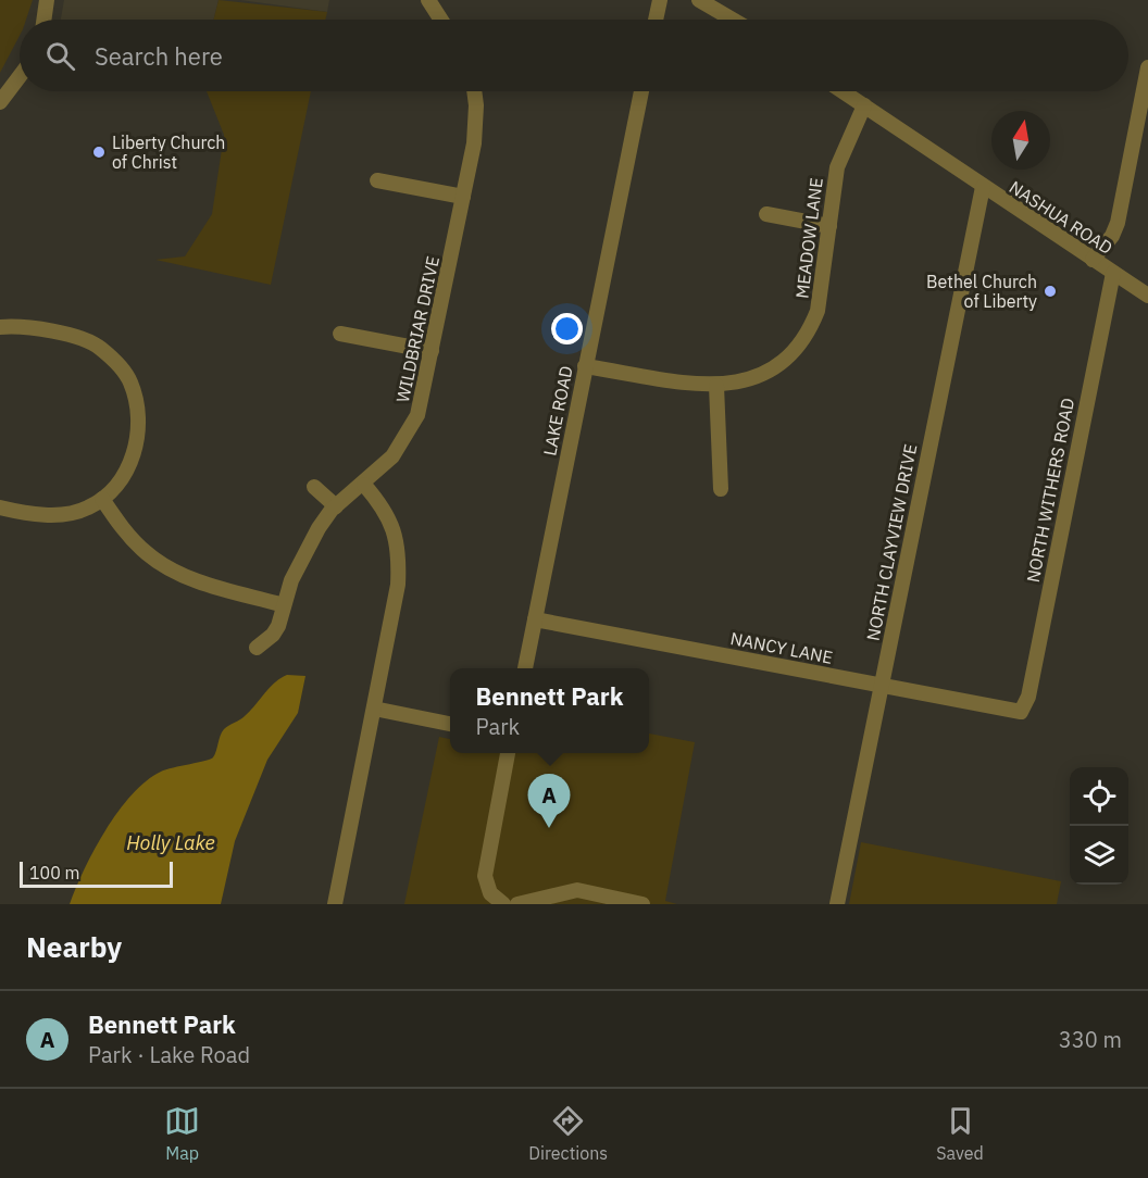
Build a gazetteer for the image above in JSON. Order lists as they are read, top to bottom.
{
  "streets": {
    "street": [
      "NASHUA ROAD",
      "MEADOW LANE",
      "WILDBRIAR DRIVE",
      "LAKE ROAD",
      "NORTH WITHERS ROAD",
      "NORTH CLAYVIEW DRIVE",
      "NANCY LANE"
    ]
  },
  "crossings": [
    ["NASHUA ROAD", "MEADOW LANE"],
    ["NASHUA ROAD", "NORTH WITHERS ROAD"],
    ["NASHUA ROAD", "NORTH CLAYVIEW DRIVE"],
    ["MEADOW LANE", "LAKE ROAD"],
    ["LAKE ROAD", "NANCY LANE"],
    ["NORTH WITHERS ROAD", "NANCY LANE"],
    ["NORTH CLAYVIEW DRIVE", "NANCY LANE"]
  ],
  "water": ["Holly Lake"],
  "places": ["Liberty Church of Christ", "Bethel Church of Liberty"],
  "scale_bar": "100 m",
  "north": "top",
  "page": {
    "search": "Search here",
    "popup": ["Bennett Park", "Park"],
    "pins": "A",
    "scale": "100 m",
    "heading": "Nearby",
    "list": [
      {
        "mark": "A",
        "name": "Bennett Park",
        "note": "Park · Lake Road",
        "value": "330 m"
      }
    ],
    "nav": ["Map", "Directions", "Saved"]
  }
}
